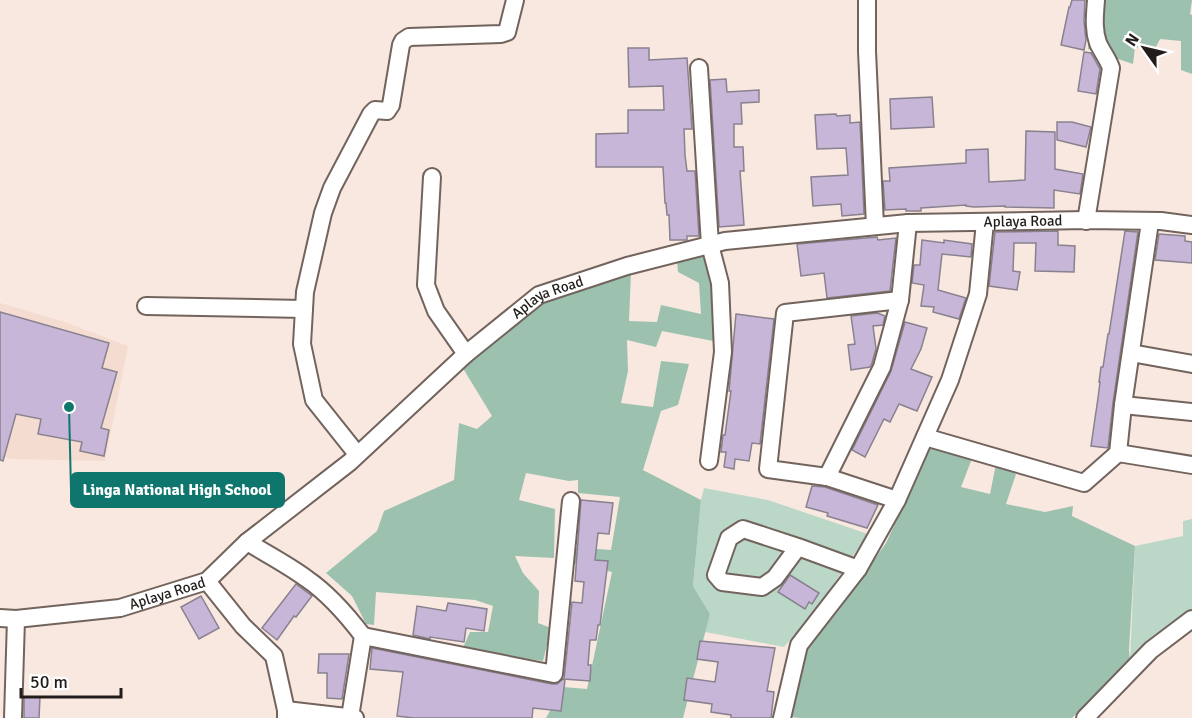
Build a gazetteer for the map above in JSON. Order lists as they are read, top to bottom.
{
  "streets": {
    "street": ["Aplaya Road"]
  },
  "places": ["Linga National High School"],
  "scale_bar": "50 m",
  "north": "top left"
}
